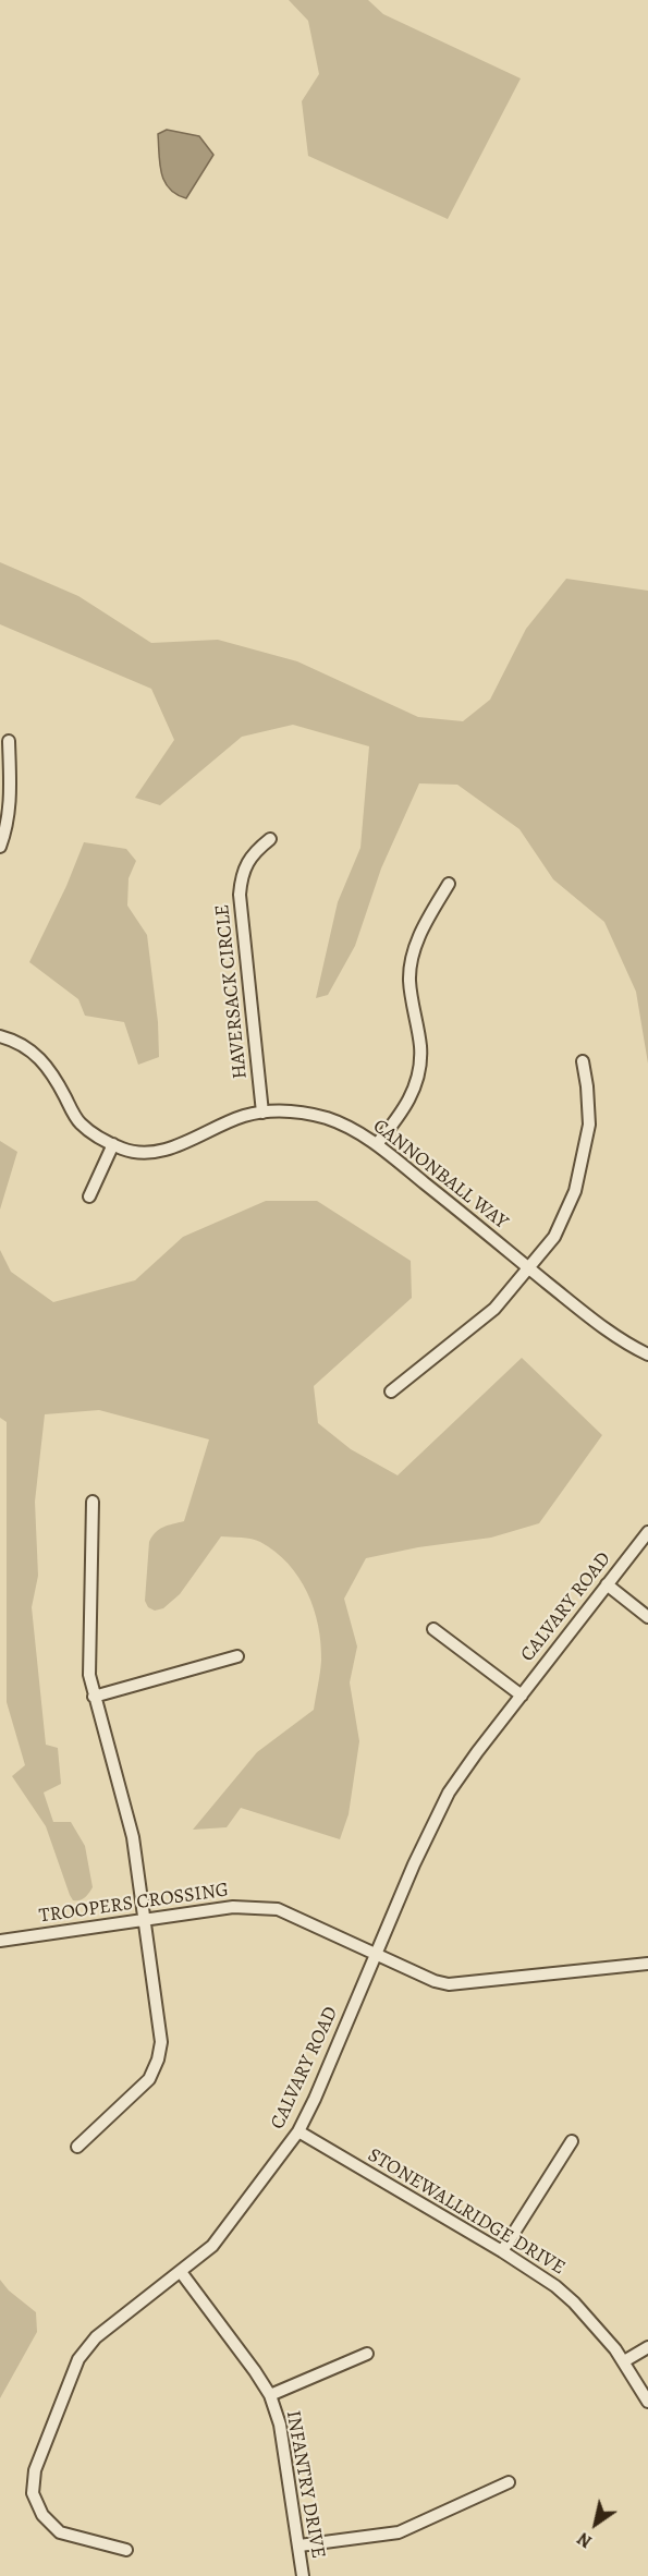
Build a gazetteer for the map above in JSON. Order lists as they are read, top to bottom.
{
  "streets": {
    "street": [
      "HAVERSACK CIRCLE",
      "CANNONBALL WAY",
      "CALVARY ROAD",
      "TROOPERS CROSSING",
      "STONEWALLRIDGE DRIVE",
      "INFANTRY DRIVE"
    ]
  },
  "crossings": [
    ["HAVERSACK CIRCLE", "CANNONBALL WAY"],
    ["CALVARY ROAD", "TROOPERS CROSSING"],
    ["CALVARY ROAD", "STONEWALLRIDGE DRIVE"],
    ["CALVARY ROAD", "INFANTRY DRIVE"]
  ],
  "north": "bottom left"
}
